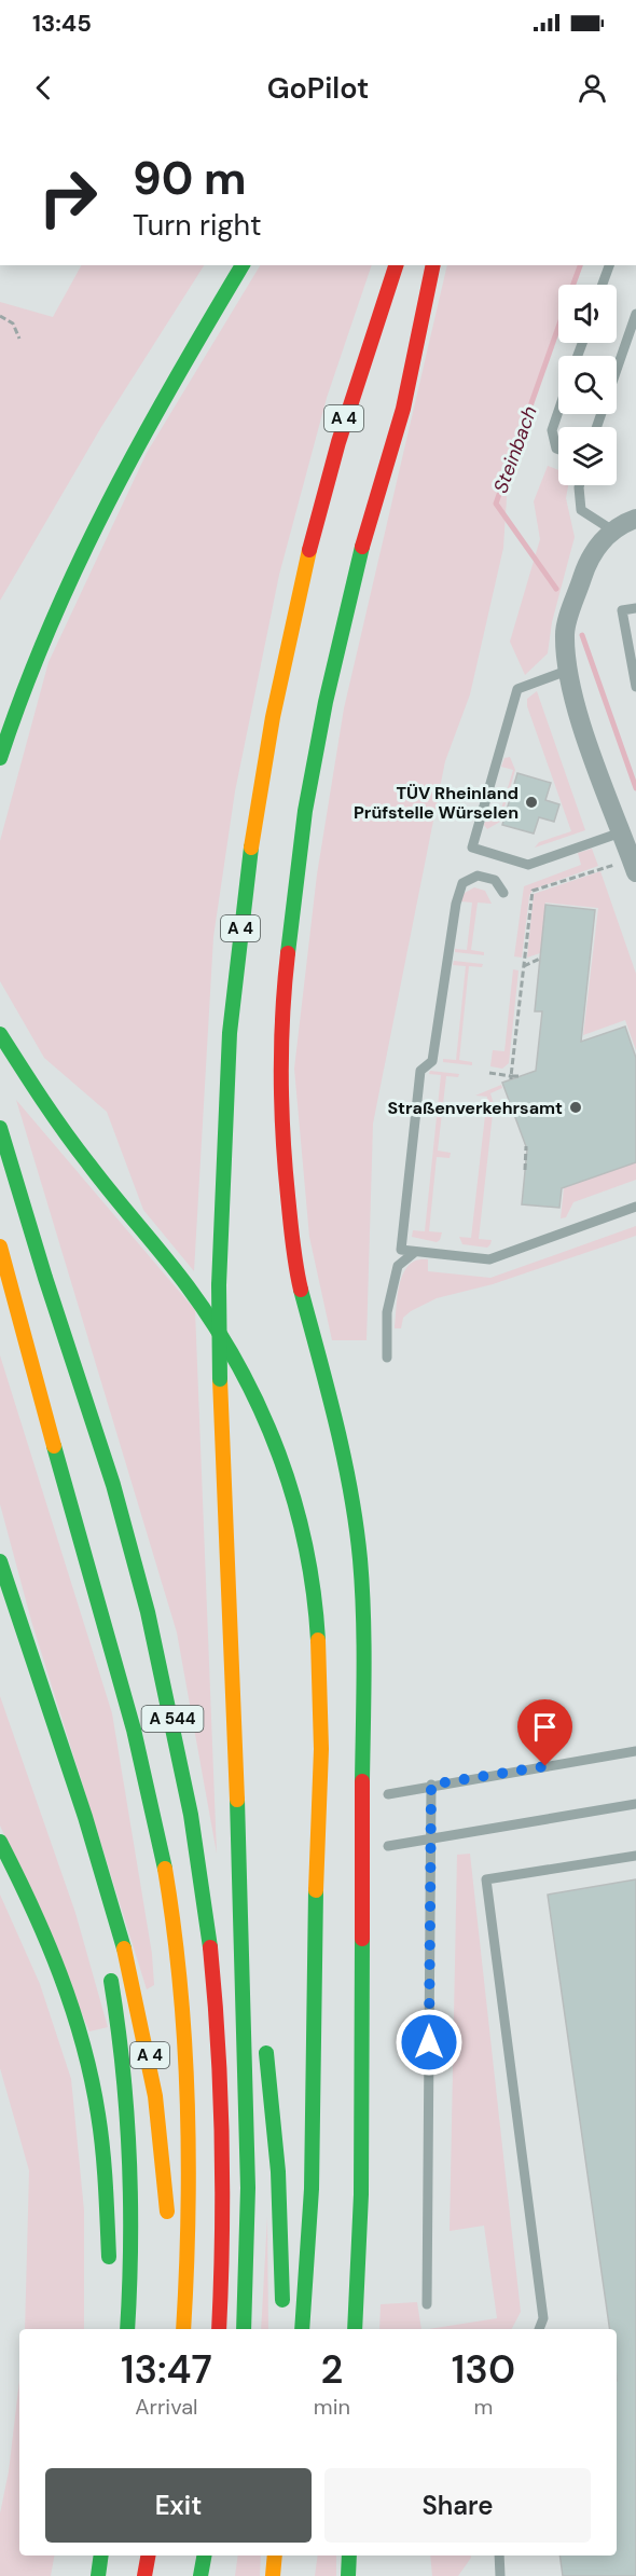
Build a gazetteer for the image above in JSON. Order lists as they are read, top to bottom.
{
  "streets": {
    "highway": ["A 4", "A 544"]
  },
  "water": ["Steinbach"],
  "places": ["TÜV Rheinland Prüfstelle Würselen", "Straßenverkehrsamt"],
  "page": {
    "status": "13:45",
    "header": "GoPilot",
    "turn": ["90 m", "Turn right"],
    "eta": [
      "13:47",
      "Arrival",
      "2",
      "min",
      "130",
      "m"
    ],
    "buttons": ["Exit", "Share"]
  }
}
